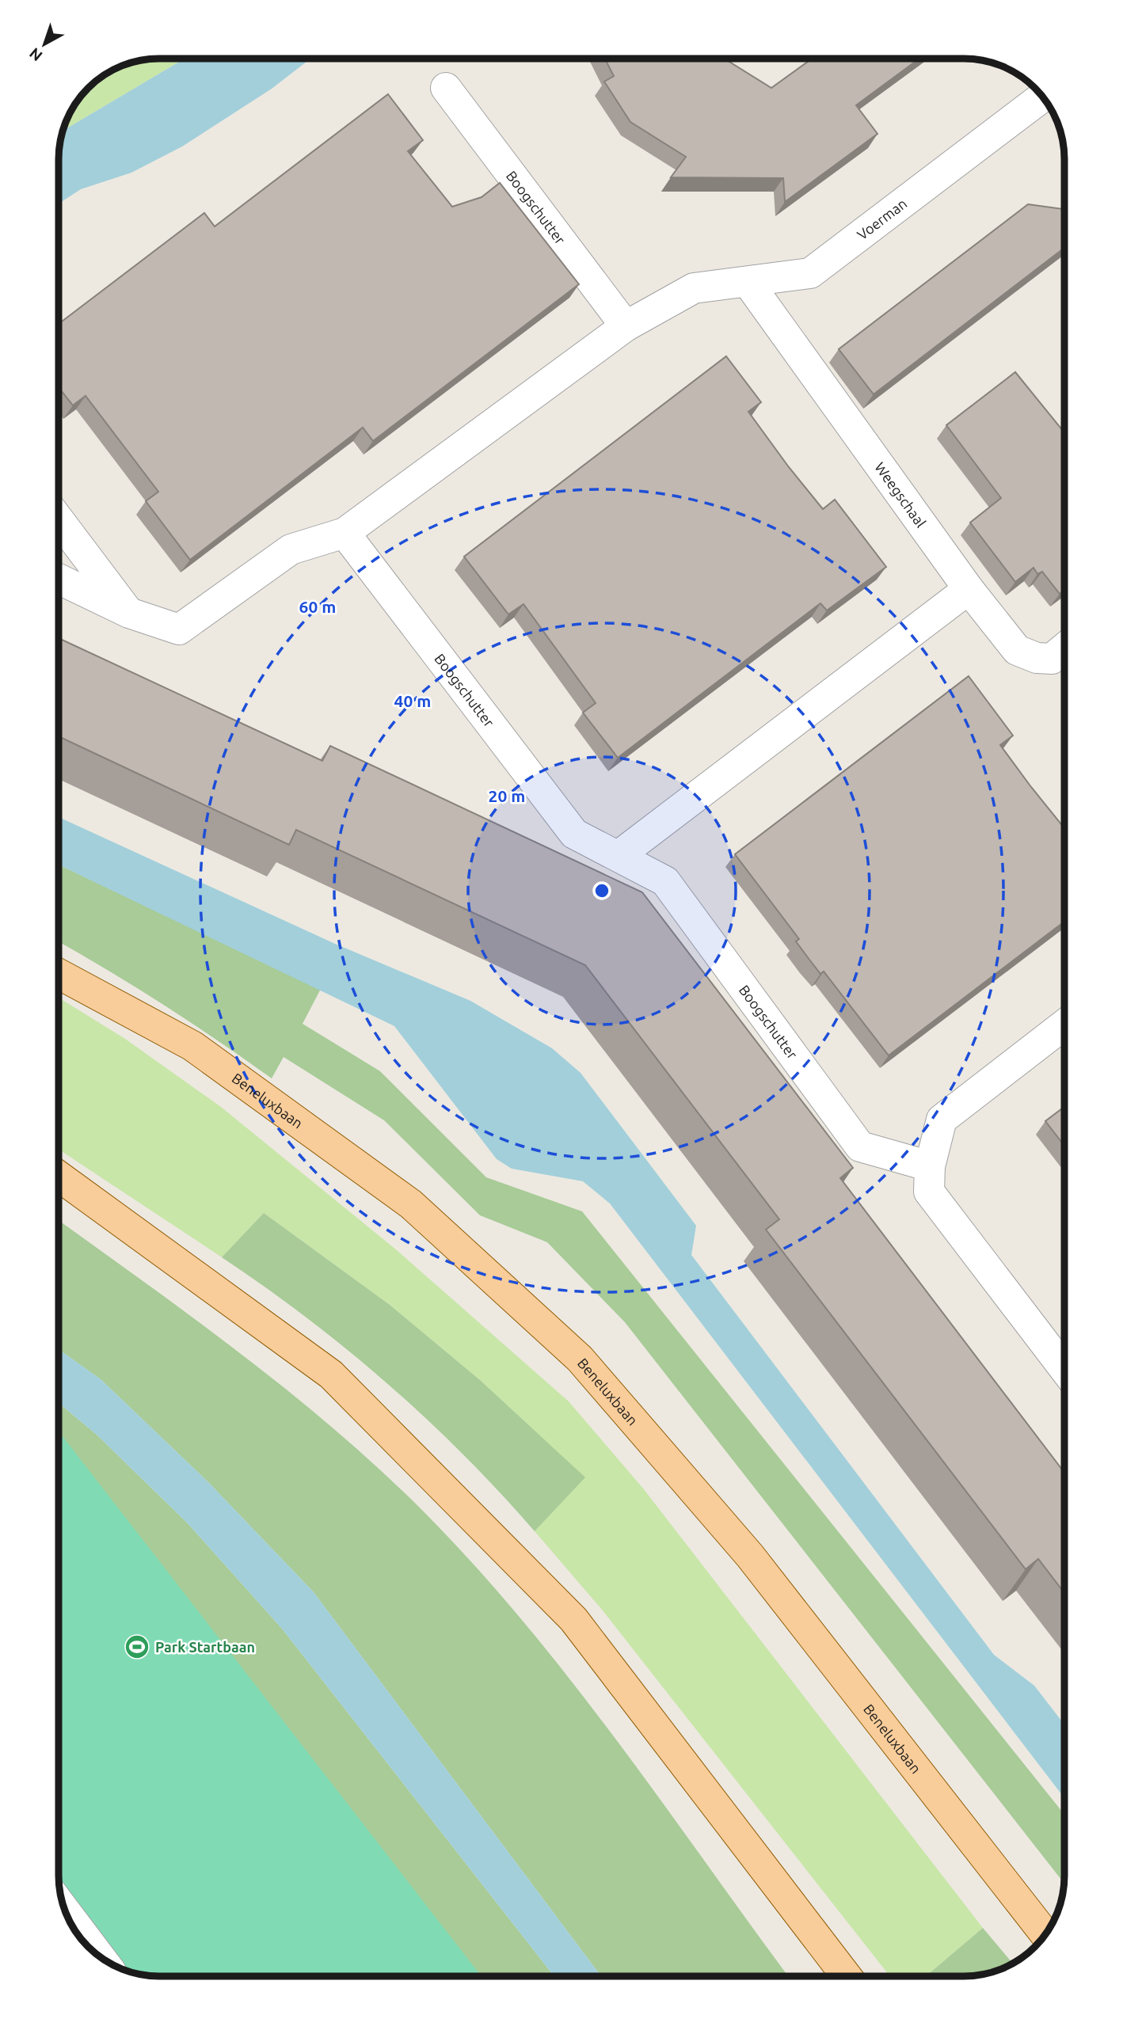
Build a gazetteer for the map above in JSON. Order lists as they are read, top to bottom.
{
  "streets": {
    "main road": ["Beneluxbaan"],
    "street": ["Boogschutter", "Voerman", "Weegschaal"]
  },
  "crossings": [
    ["Boogschutter", "Voerman"],
    ["Voerman", "Weegschaal"]
  ],
  "places": {
    "sports": ["Park Startbaan"]
  },
  "north": "bottom left",
  "rings": ["60 m", "40 m", "20 m"]
}
